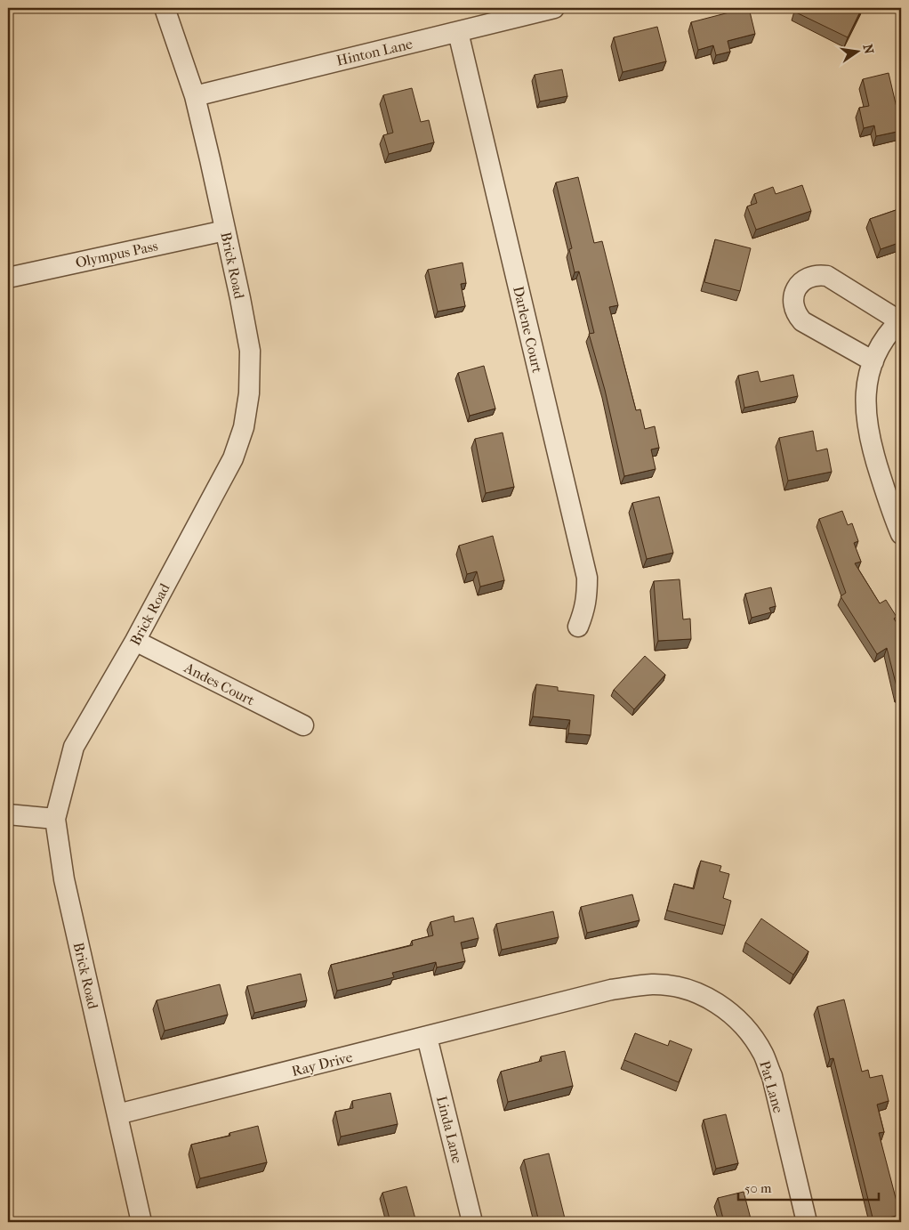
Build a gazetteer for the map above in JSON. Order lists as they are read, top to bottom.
{
  "streets": {
    "street": [
      "Hinton Lane",
      "Olympus Pass",
      "Brick Road",
      "Darlene Court",
      "Andes Court",
      "Ray Drive",
      "Pat Lane",
      "Linda Lane"
    ]
  },
  "crossings": [
    ["Hinton Lane", "Brick Road"],
    ["Hinton Lane", "Darlene Court"],
    ["Olympus Pass", "Brick Road"],
    ["Brick Road", "Andes Court"],
    ["Brick Road", "Ray Drive"],
    ["Ray Drive", "Pat Lane"],
    ["Ray Drive", "Linda Lane"]
  ],
  "scale_bar": "50 m",
  "north": "right"
}
